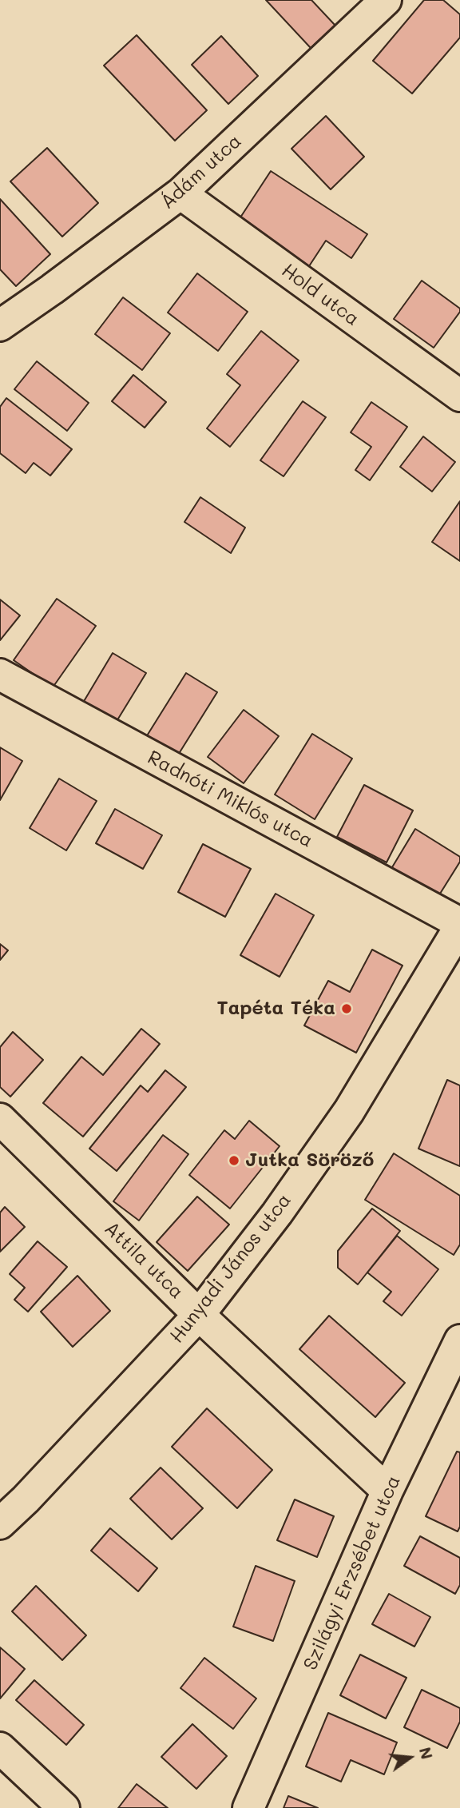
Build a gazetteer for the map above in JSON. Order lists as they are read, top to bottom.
{
  "streets": {
    "street": [
      "Ádám utca",
      "Hold utca",
      "Radnóti Miklós utca",
      "Attila utca",
      "Hunyadi János utca",
      "Szilágyi Erzsébet utca"
    ]
  },
  "crossings": [
    ["Ádám utca", "Hold utca"],
    ["Radnóti Miklós utca", "Hunyadi János utca"],
    ["Attila utca", "Hunyadi János utca"],
    ["Attila utca", "Szilágyi Erzsébet utca"]
  ],
  "places": ["Tapéta Téka", "Jutka Söröző"],
  "north": "right"
}
